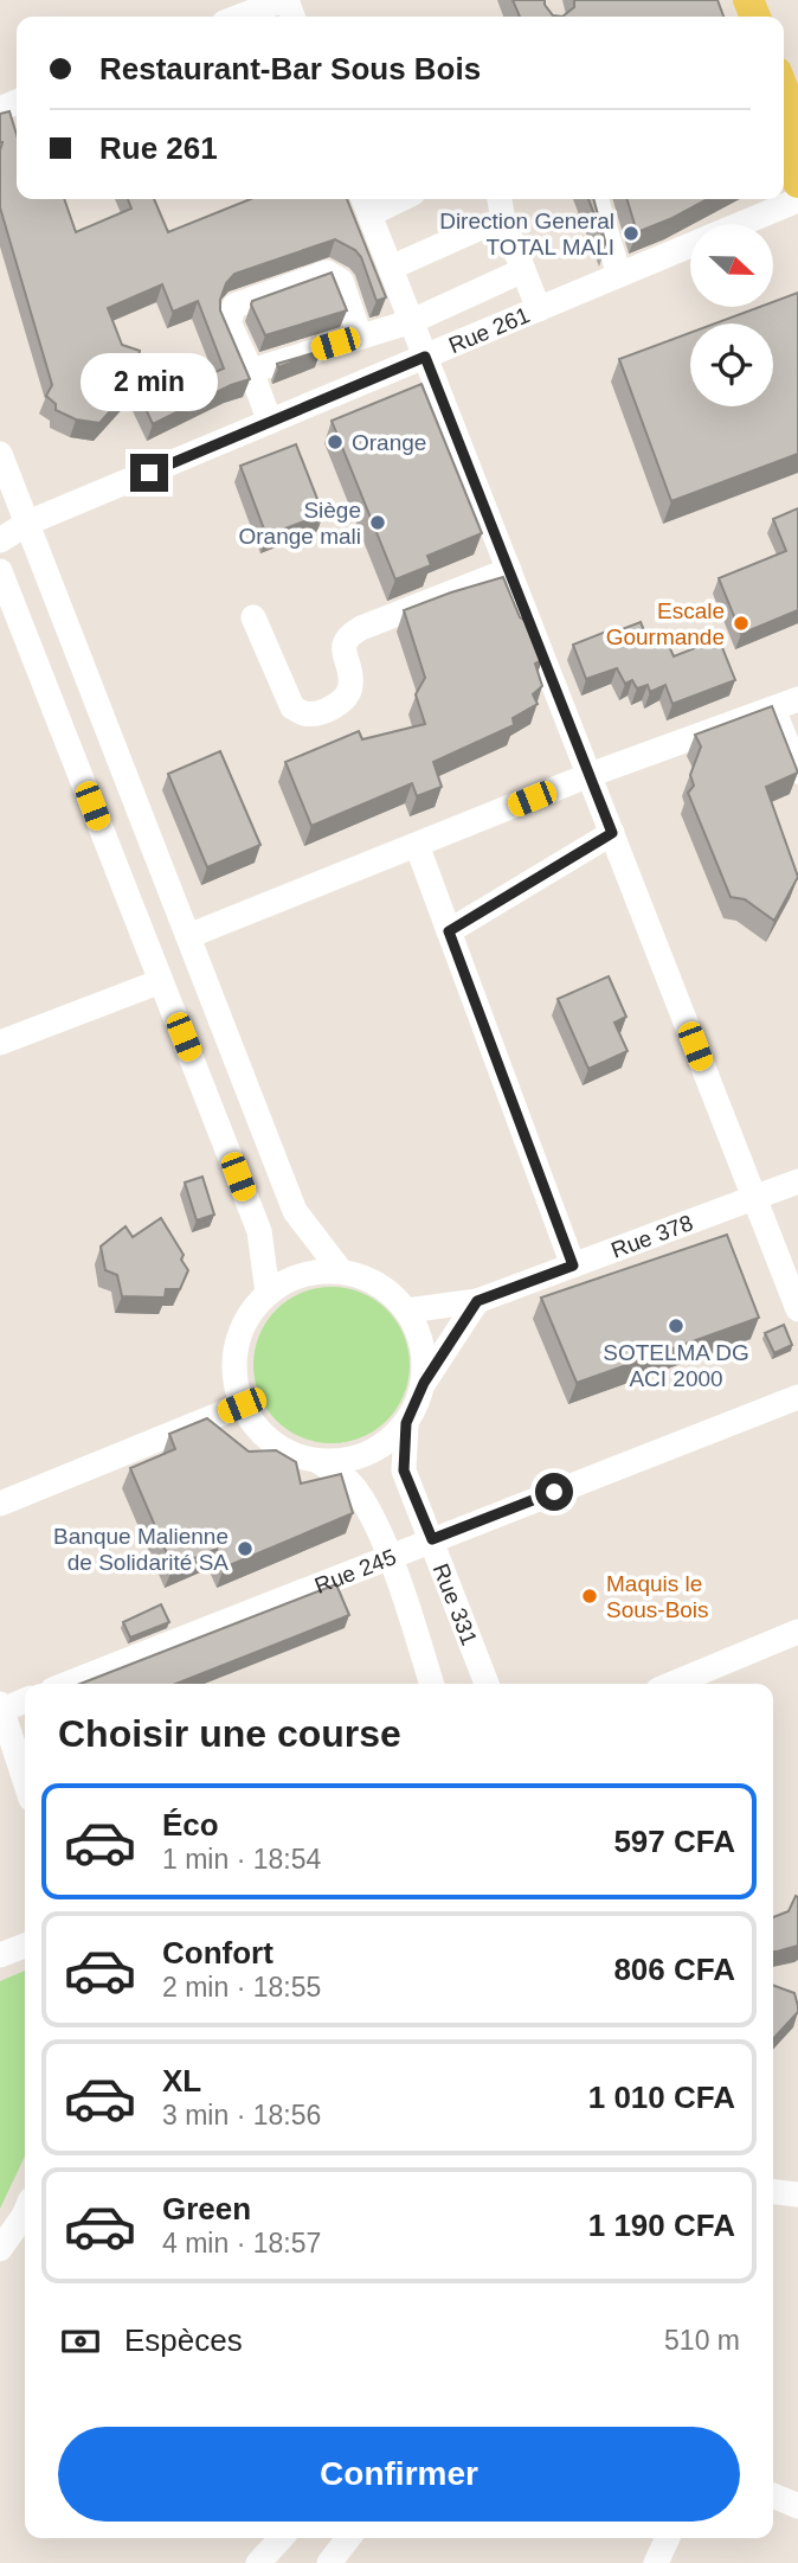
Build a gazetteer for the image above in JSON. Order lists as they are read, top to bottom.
{
  "streets": {
    "street": [
      "Rue 261",
      "Rue 378",
      "Rue 245",
      "Rue 331"
    ]
  },
  "crossings": [
    ["Rue 378", "Rue 331"],
    ["Rue 245", "Rue 331"]
  ],
  "places": [
    "Direction General TOTAL MALI",
    "Orange",
    "Siège Orange mali",
    "Escale Gourmande",
    "SOTELMA DG ACI 2000",
    "Banque Malienne de Solidarité SA",
    "Maquis le Sous-Bois"
  ],
  "north": "right",
  "page": {
    "banner": ["Restaurant-Bar Sous Bois", "Rue 261"],
    "bubble": "2 min",
    "heading": "Choisir une course",
    "list": [
      {
        "name": "Éco",
        "note": "1 min · 18:54",
        "value": "597 CFA"
      },
      {
        "name": "Confort",
        "note": "2 min · 18:55",
        "value": "806 CFA"
      },
      {
        "name": "XL",
        "note": "3 min · 18:56",
        "value": "1 010 CFA"
      },
      {
        "name": "Green",
        "note": "4 min · 18:57",
        "value": "1 190 CFA"
      }
    ],
    "pay": ["Espèces", "510 m"],
    "buttons": "Confirmer"
  }
}
